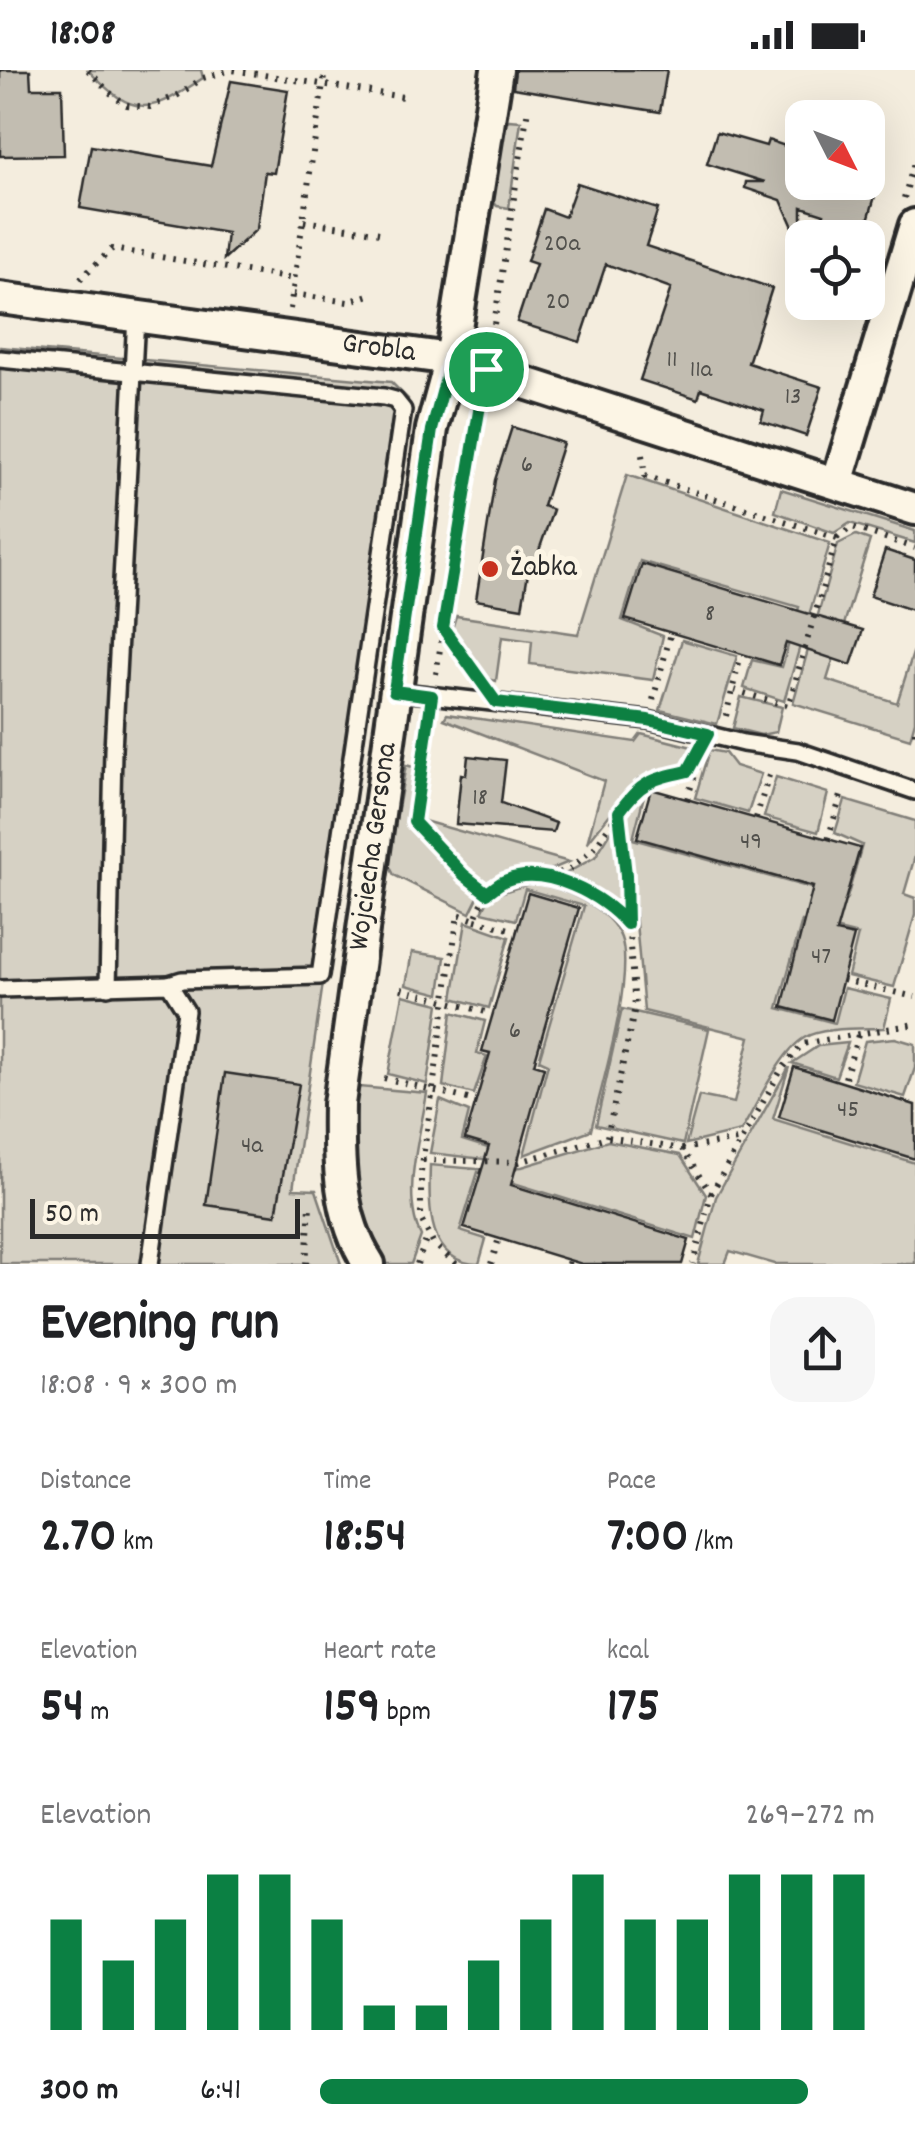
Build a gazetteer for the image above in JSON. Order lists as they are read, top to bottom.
{
  "streets": {
    "street": ["Grobla", "Wojciecha Gersona"]
  },
  "crossings": [
    ["Grobla", "Wojciecha Gersona"]
  ],
  "places": ["Żabka"],
  "house_numbers": [
    "20a",
    "20",
    "11",
    "11a",
    "13",
    "6",
    "8",
    "18",
    "49",
    "47",
    "6",
    "45",
    "4a"
  ],
  "scale_bar": "50 m",
  "north": "bottom right",
  "page": {
    "status": "18:08",
    "scale": "50 m",
    "heading": ["Evening run", "18:08 · 9 × 300 m"],
    "stats": [
      ["Distance", "2.70 km"],
      ["Time", "18:54"],
      ["Pace", "7:00 /km"],
      ["Elevation", "54 m"],
      ["Heart rate", "159 bpm"],
      ["kcal", "175"]
    ],
    "chart": ["Elevation", "269–272 m"],
    "list": [
      {
        "name": "300 m",
        "note": "6:41"
      }
    ]
  }
}
